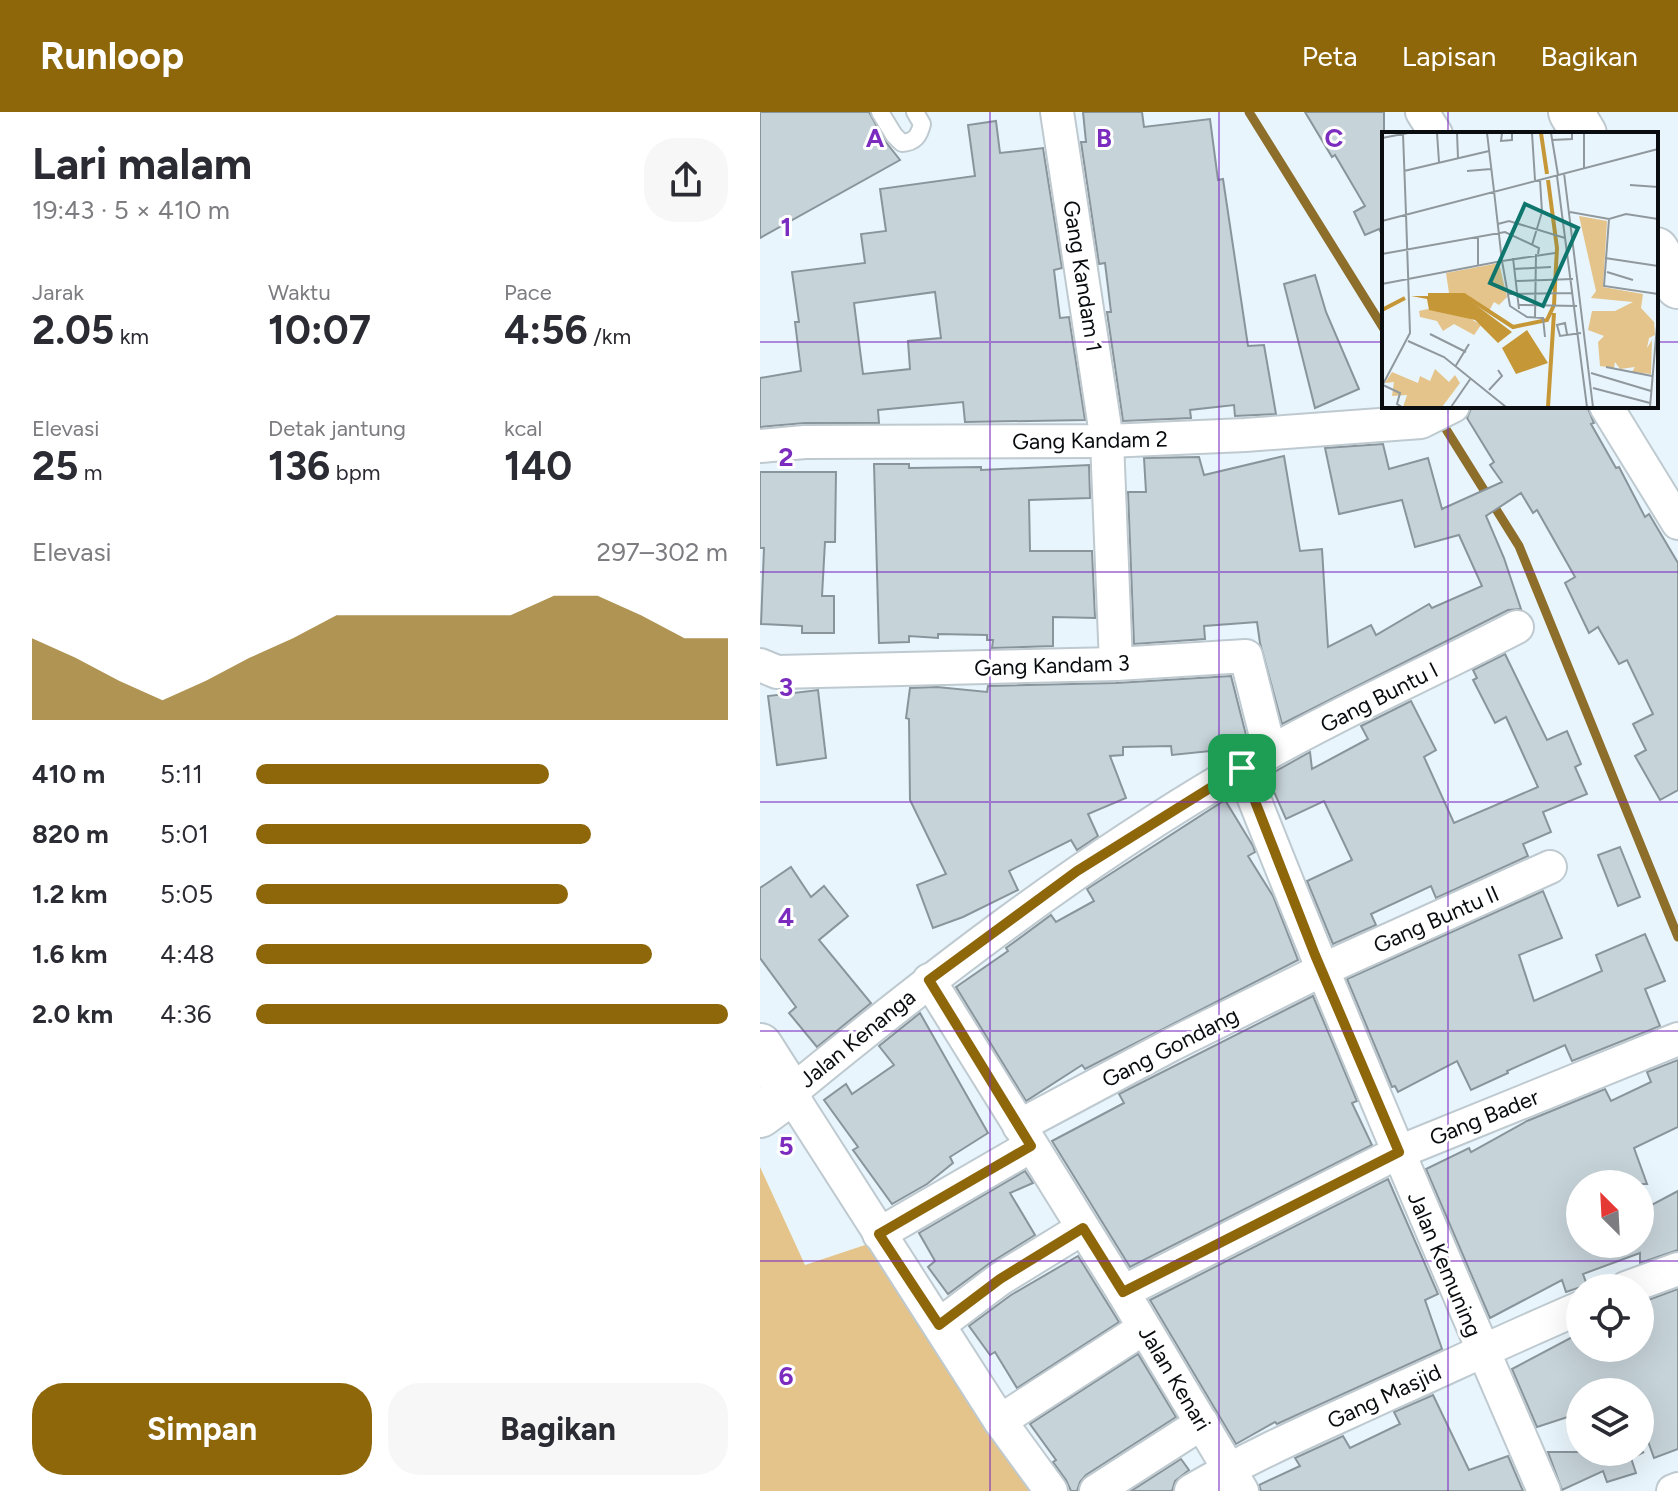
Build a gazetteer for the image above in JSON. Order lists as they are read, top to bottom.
{
  "streets": {
    "street": [
      "Gang Kandam 1",
      "Gang Kandam 2",
      "Gang Kandam 3",
      "Gang Buntu I",
      "Gang Buntu II",
      "Jalan Kenanga",
      "Gang Gondang",
      "Gang Bader",
      "Jalan Kemuning",
      "Jalan Kenari",
      "Gang Masjid"
    ]
  },
  "crossings": [
    ["Gang Kandam 1", "Gang Kandam 2"],
    ["Gang Kandam 1", "Gang Kandam 3"],
    ["Gang Kandam 3", "Gang Buntu I"],
    ["Gang Buntu I", "Jalan Kenanga"],
    ["Gang Buntu I", "Jalan Kemuning"],
    ["Gang Buntu II", "Gang Gondang"],
    ["Gang Buntu II", "Jalan Kemuning"],
    ["Jalan Kenanga", "Jalan Kemuning"],
    ["Jalan Kenanga", "Jalan Kenari"],
    ["Gang Gondang", "Jalan Kemuning"],
    ["Gang Gondang", "Jalan Kenari"],
    ["Gang Bader", "Jalan Kemuning"],
    ["Gang Bader", "Jalan Kenari"],
    ["Jalan Kemuning", "Gang Masjid"],
    ["Jalan Kenari", "Gang Masjid"]
  ],
  "north": "top left",
  "page": {
    "header": "Runloop",
    "nav": ["Peta", "Lapisan", "Bagikan"],
    "heading": ["Lari malam", "19:43 · 5 × 410 m"],
    "stats": [
      ["Jarak", "2.05 km"],
      ["Waktu", "10:07"],
      ["Pace", "4:56 /km"],
      ["Elevasi", "25 m"],
      ["Detak jantung", "136 bpm"],
      ["kcal", "140"]
    ],
    "chart": ["Elevasi", "297–302 m"],
    "list": [
      {
        "name": "410 m",
        "note": "5:11"
      },
      {
        "name": "820 m",
        "note": "5:01"
      },
      {
        "name": "1.2 km",
        "note": "5:05"
      },
      {
        "name": "1.6 km",
        "note": "4:48"
      },
      {
        "name": "2.0 km",
        "note": "4:36"
      }
    ],
    "buttons": ["Simpan", "Bagikan"]
  },
  "grid": {
    "columns": ["A", "B", "C"],
    "rows": [
      "1",
      "2",
      "3",
      "4",
      "5",
      "6"
    ]
  }
}
